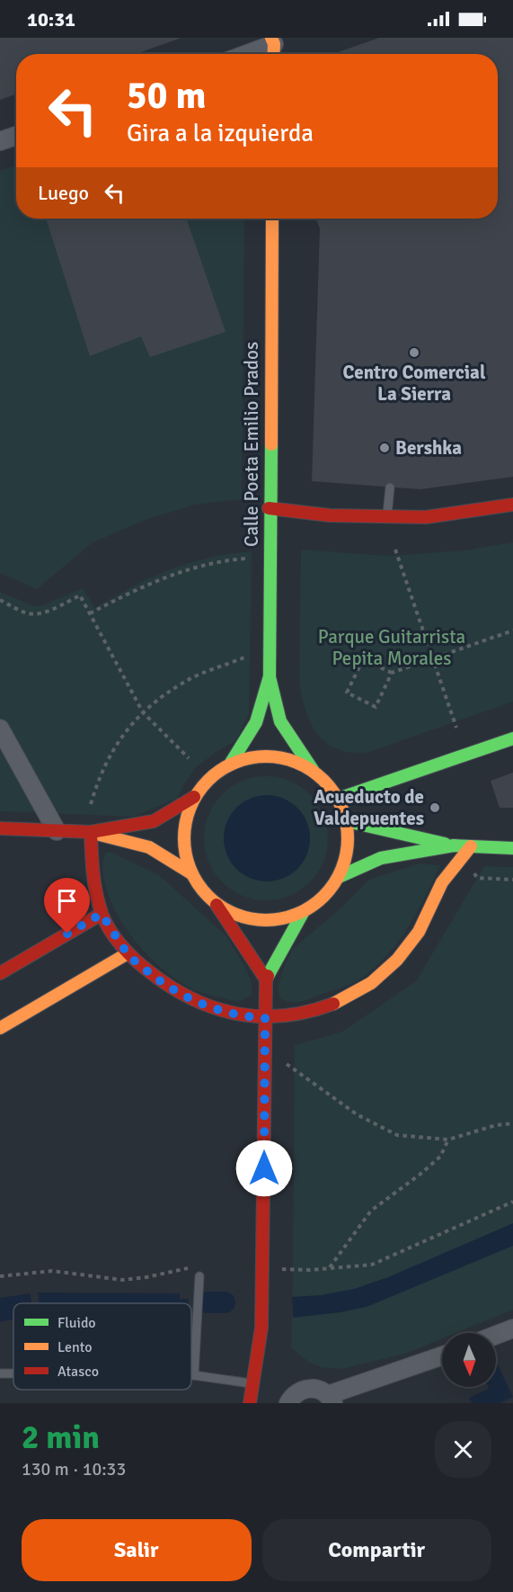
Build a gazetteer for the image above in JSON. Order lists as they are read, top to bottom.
{
  "streets": {
    "main road": ["Calle Poeta Emilio Prados"]
  },
  "parks": ["Parque Guitarrista Pepita Morales"],
  "places": ["Centro Comercial La Sierra", "Bershka", "Acueducto de Valdepuentes"],
  "legend": ["Fluido", "Lento", "Atasco"],
  "north": "bottom",
  "page": {
    "status": "10:31",
    "turn": ["50 m", "Gira a la izquierda"],
    "then": "Luego",
    "heading": ["2 min", "130 m · 10:33"],
    "buttons": ["Salir", "Compartir"]
  }
}
